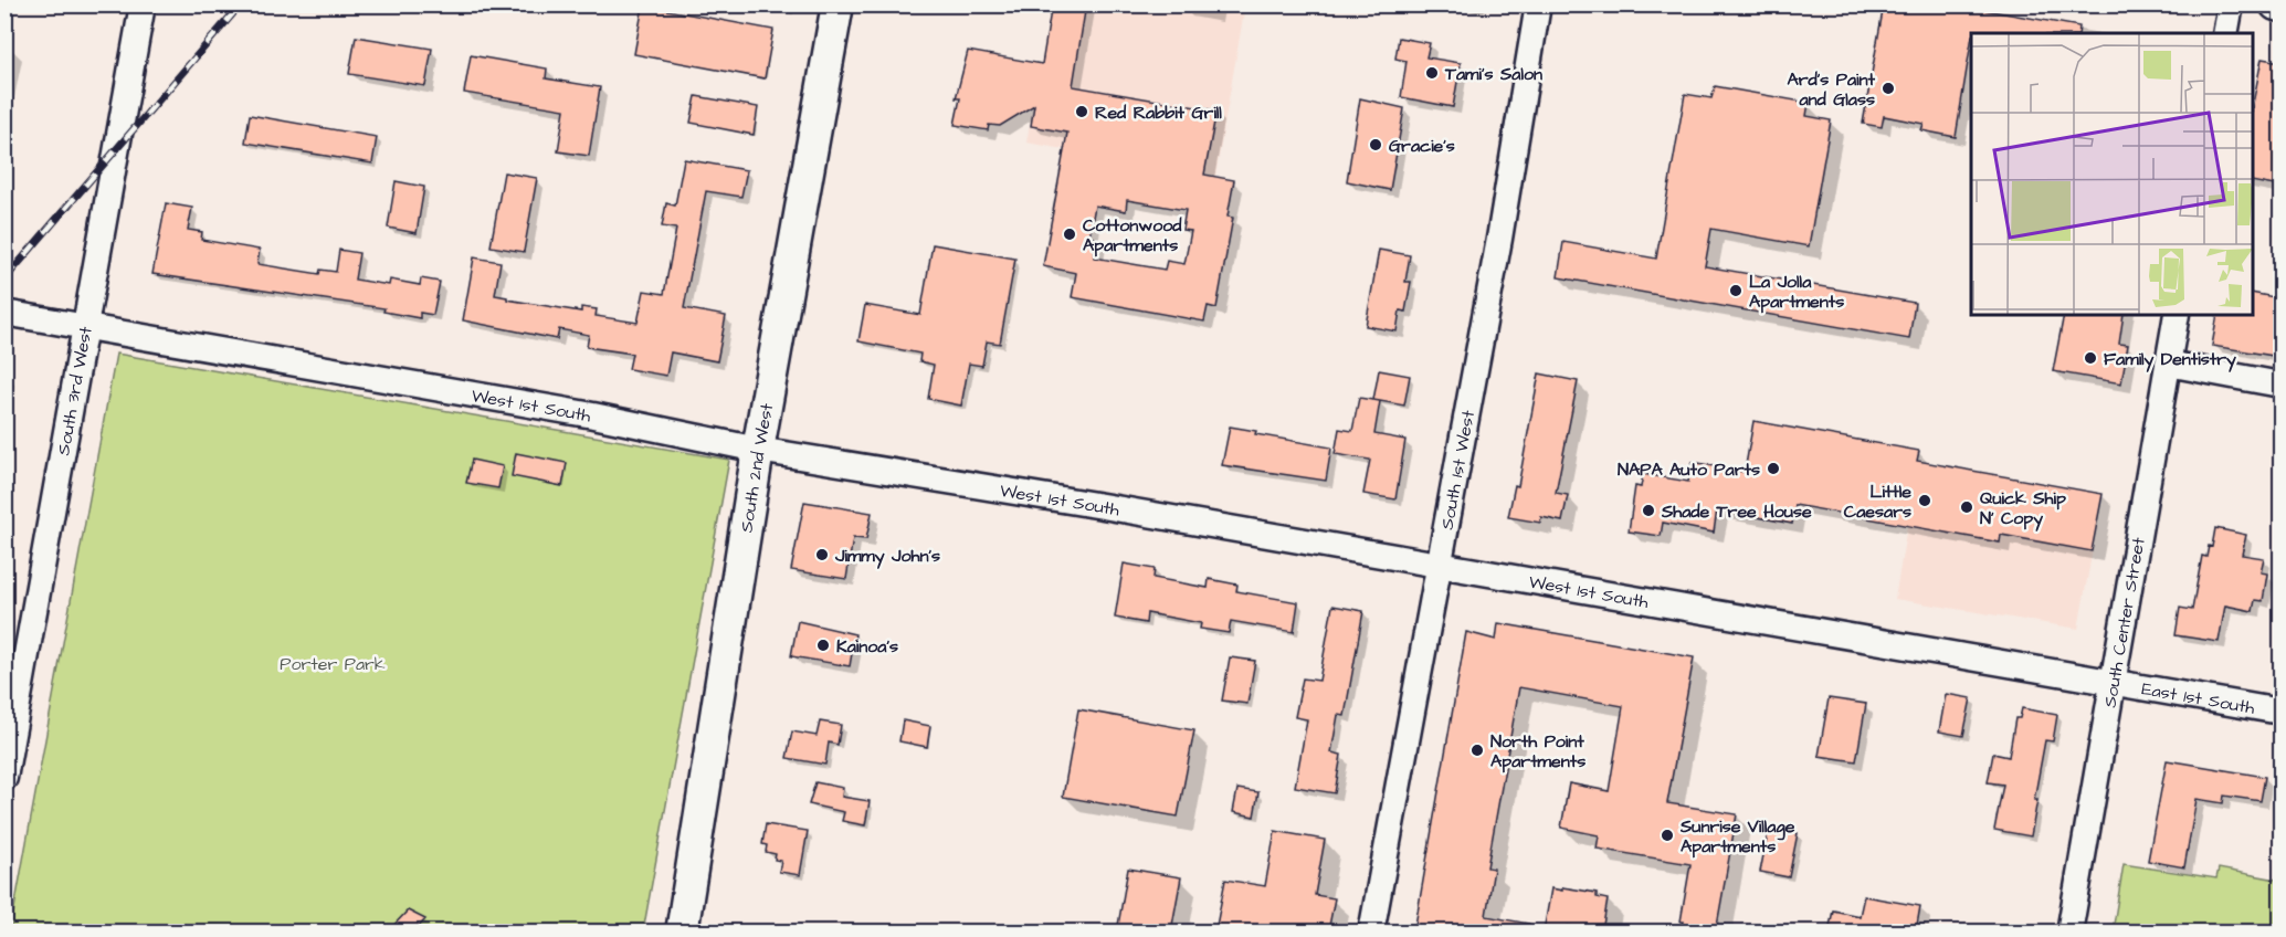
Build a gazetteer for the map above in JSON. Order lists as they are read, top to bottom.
{
  "streets": {
    "main road": ["South 2nd West"],
    "street": [
      "South 3rd West",
      "West 1st South",
      "South 1st West",
      "South Center Street",
      "East 1st South"
    ]
  },
  "crossings": [
    ["South 3rd West", "West 1st South"],
    ["West 1st South", "South 2nd West"],
    ["West 1st South", "South 1st West"],
    ["West 1st South", "South Center Street"],
    ["West 1st South", "East 1st South"],
    ["South Center Street", "East 1st South"]
  ],
  "parks": ["Porter Park"],
  "places": [
    "Tami's Salon",
    "Ard's Paint and Glass",
    "Red Rabbit Grill",
    "Gracie's",
    "Cottonwood Apartments",
    "La Jolla Apartments",
    "Family Dentistry",
    "NAPA Auto Parts",
    "Little Caesars",
    "Quick Ship N' Copy",
    "Shade Tree House",
    "Jimmy John's",
    "Kainoa's",
    "North Point Apartments",
    "Sunrise Village Apartments"
  ]
}
